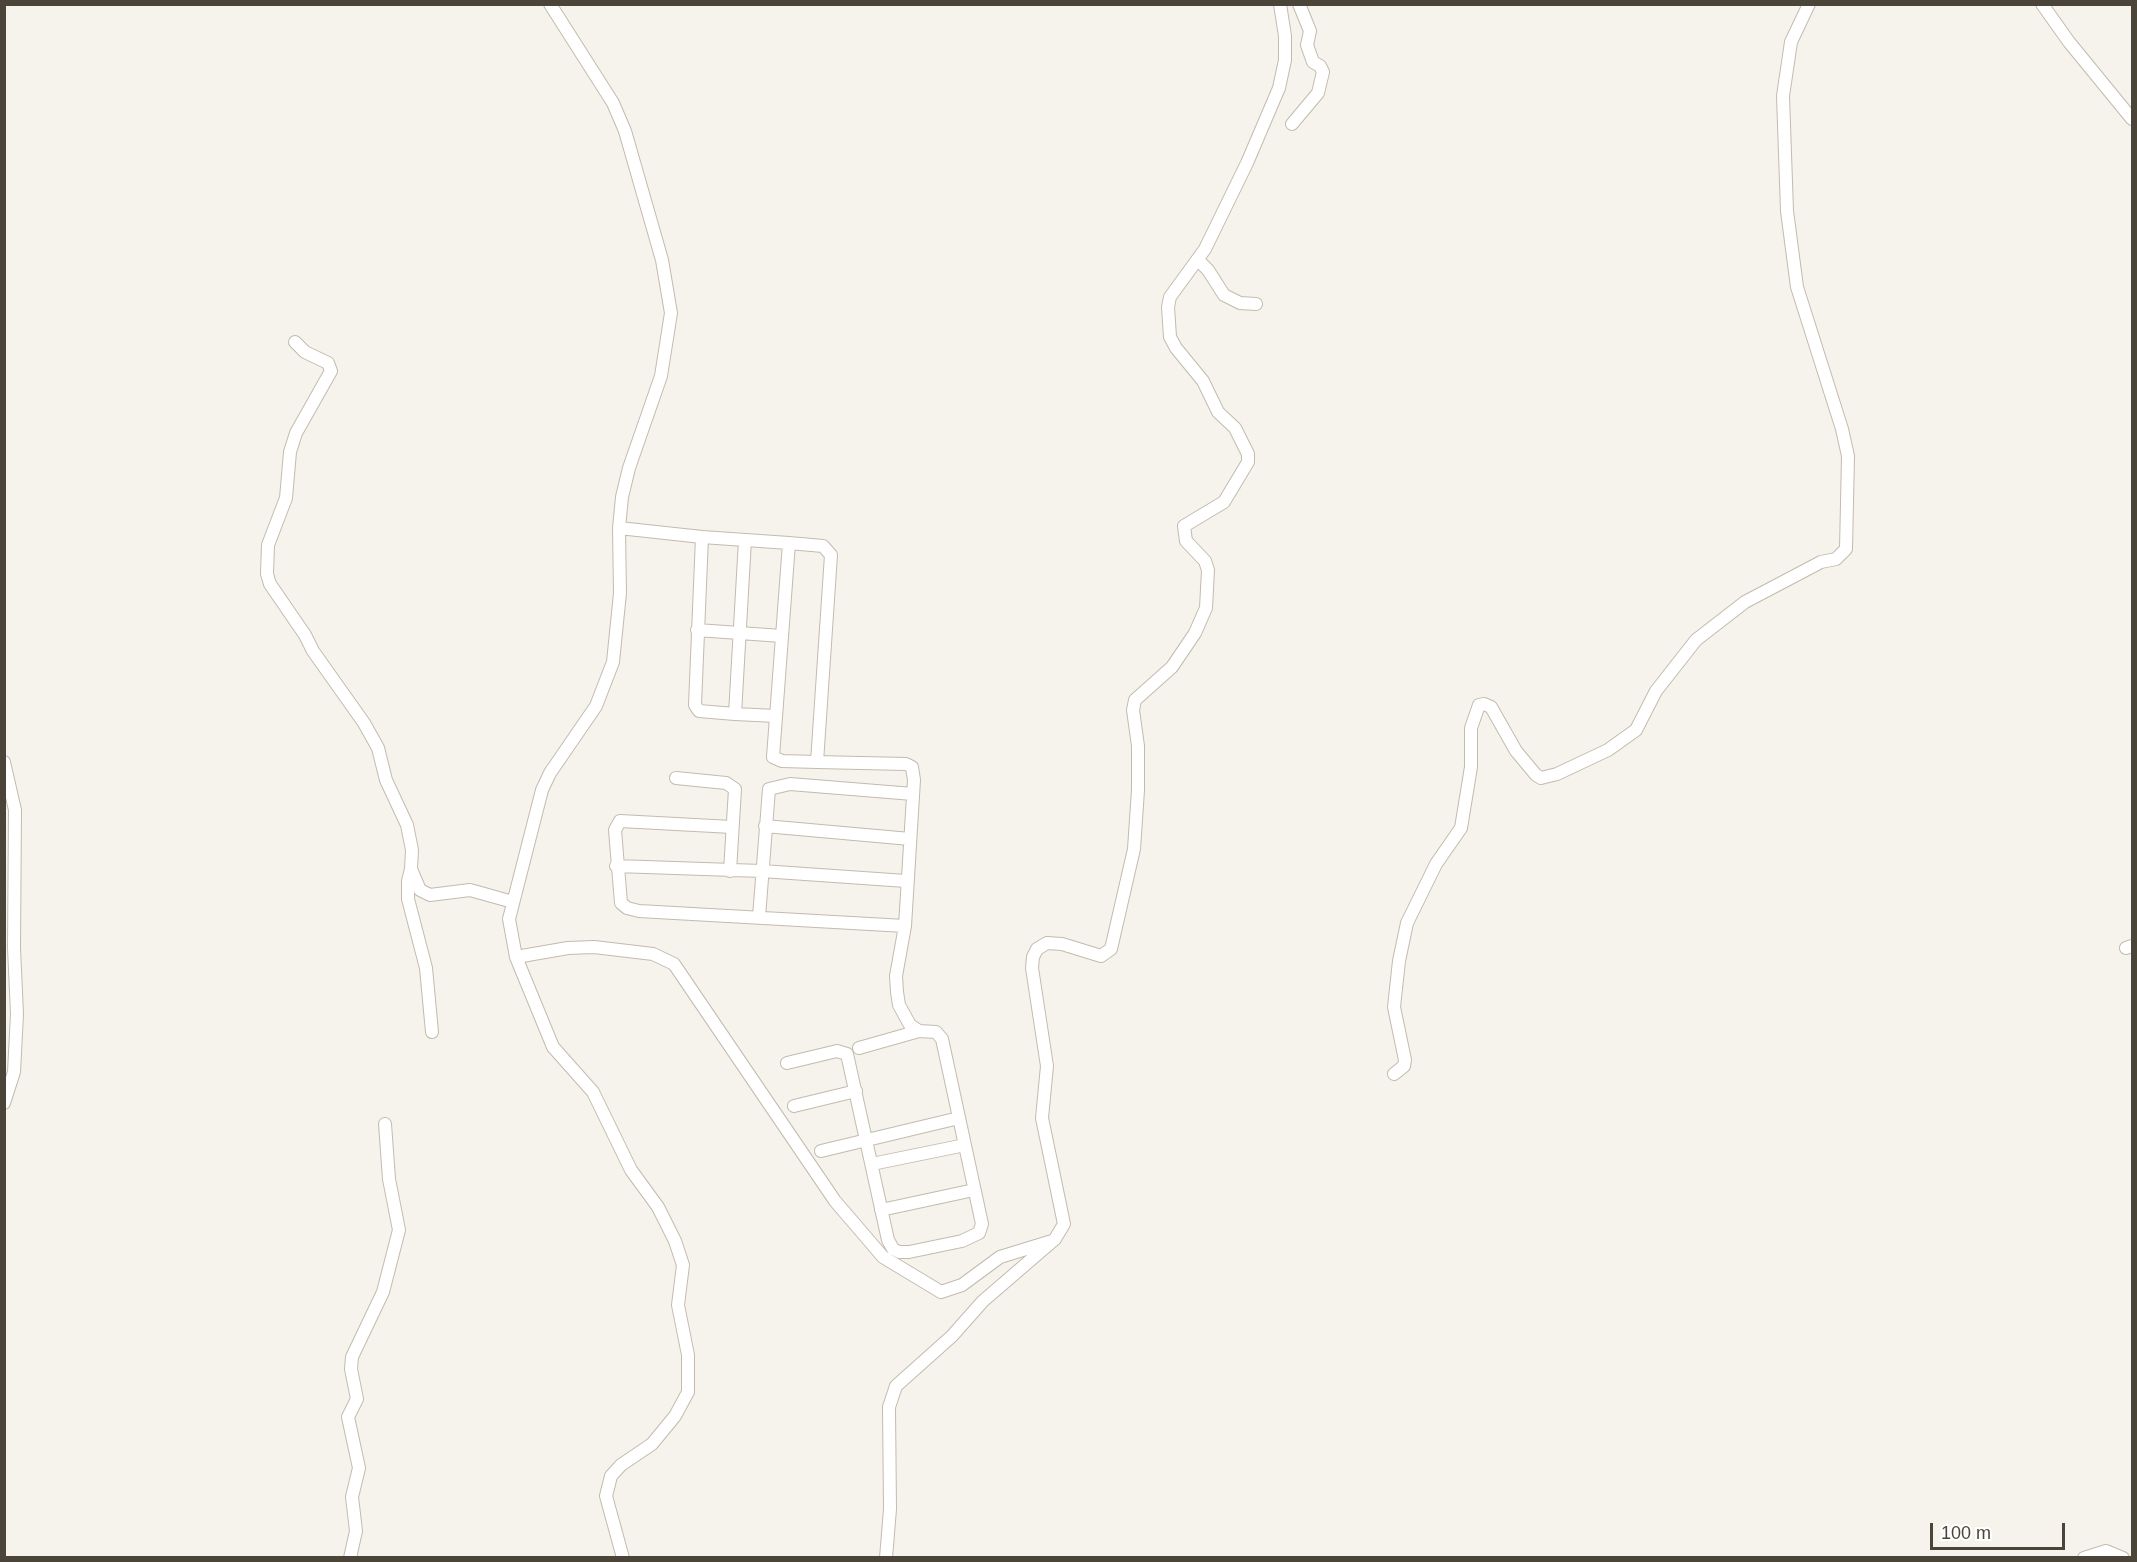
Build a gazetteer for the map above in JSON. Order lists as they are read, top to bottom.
{
  "scale_bar": "100 m"
}
